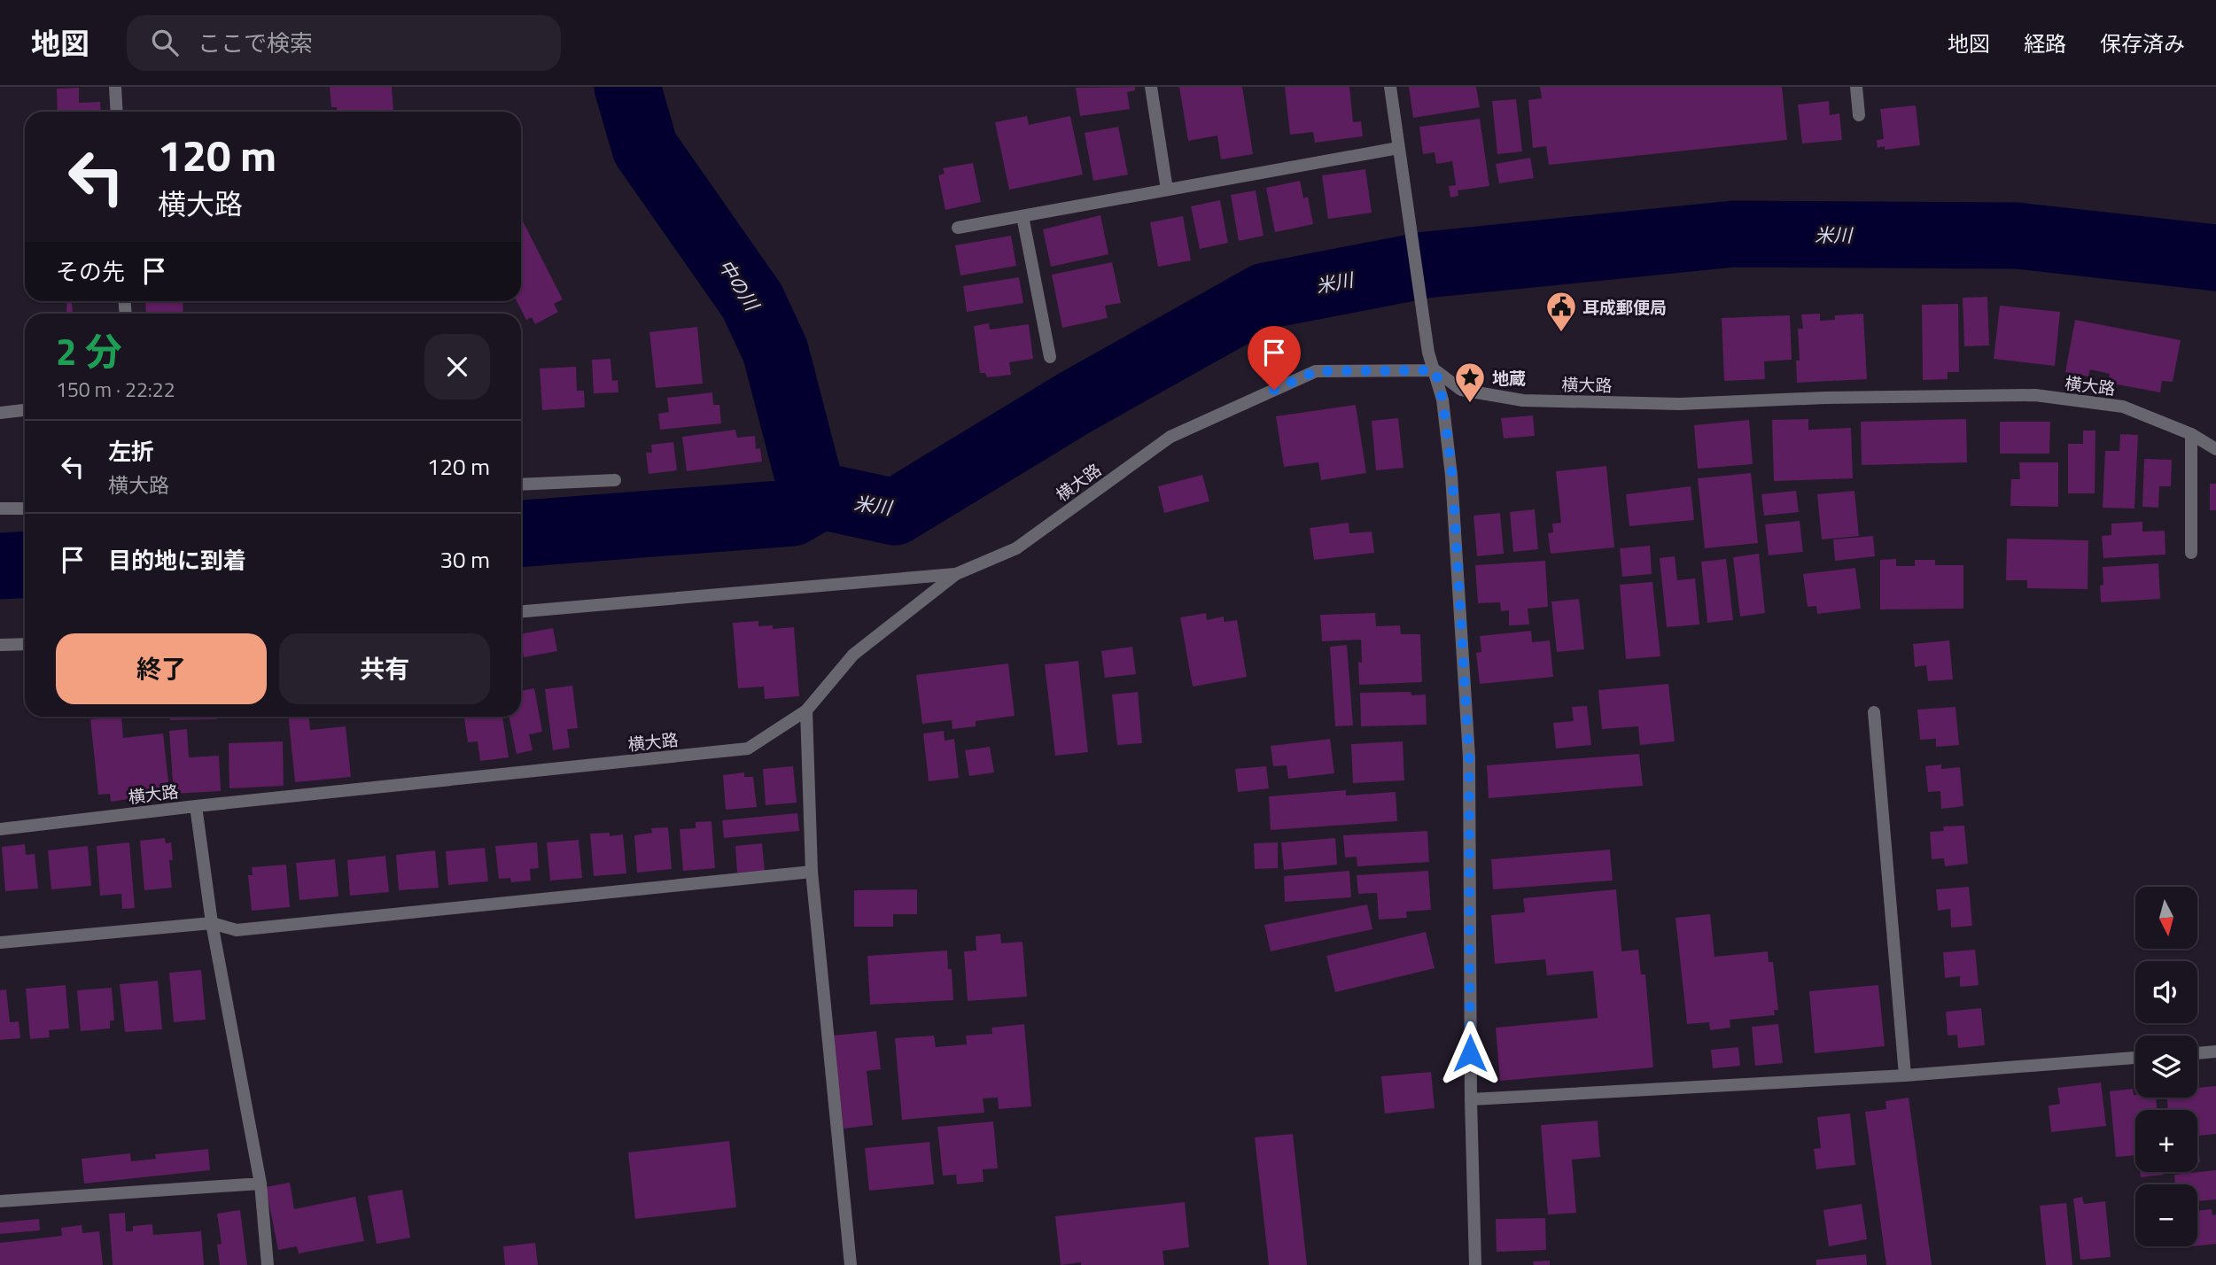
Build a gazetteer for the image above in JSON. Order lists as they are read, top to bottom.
{
  "streets": {
    "street": ["横大路"]
  },
  "water": ["米川", "中の川"],
  "places": {
    "public building": ["耳成郵便局"],
    "place": ["地蔵"]
  },
  "north": "bottom",
  "page": {
    "header": "地図",
    "search": "ここで検索",
    "nav": ["地図", "経路", "保存済み"],
    "turn": ["120 m", "横大路"],
    "then": "その先",
    "heading": ["2 分", "150 m · 22:22"],
    "list": [
      {
        "name": "左折",
        "note": "横大路",
        "value": "120 m"
      },
      {
        "name": "目的地に到着",
        "value": "30 m"
      }
    ],
    "buttons": ["終了", "共有"],
    "map_buttons": ["+", "−"]
  }
}
